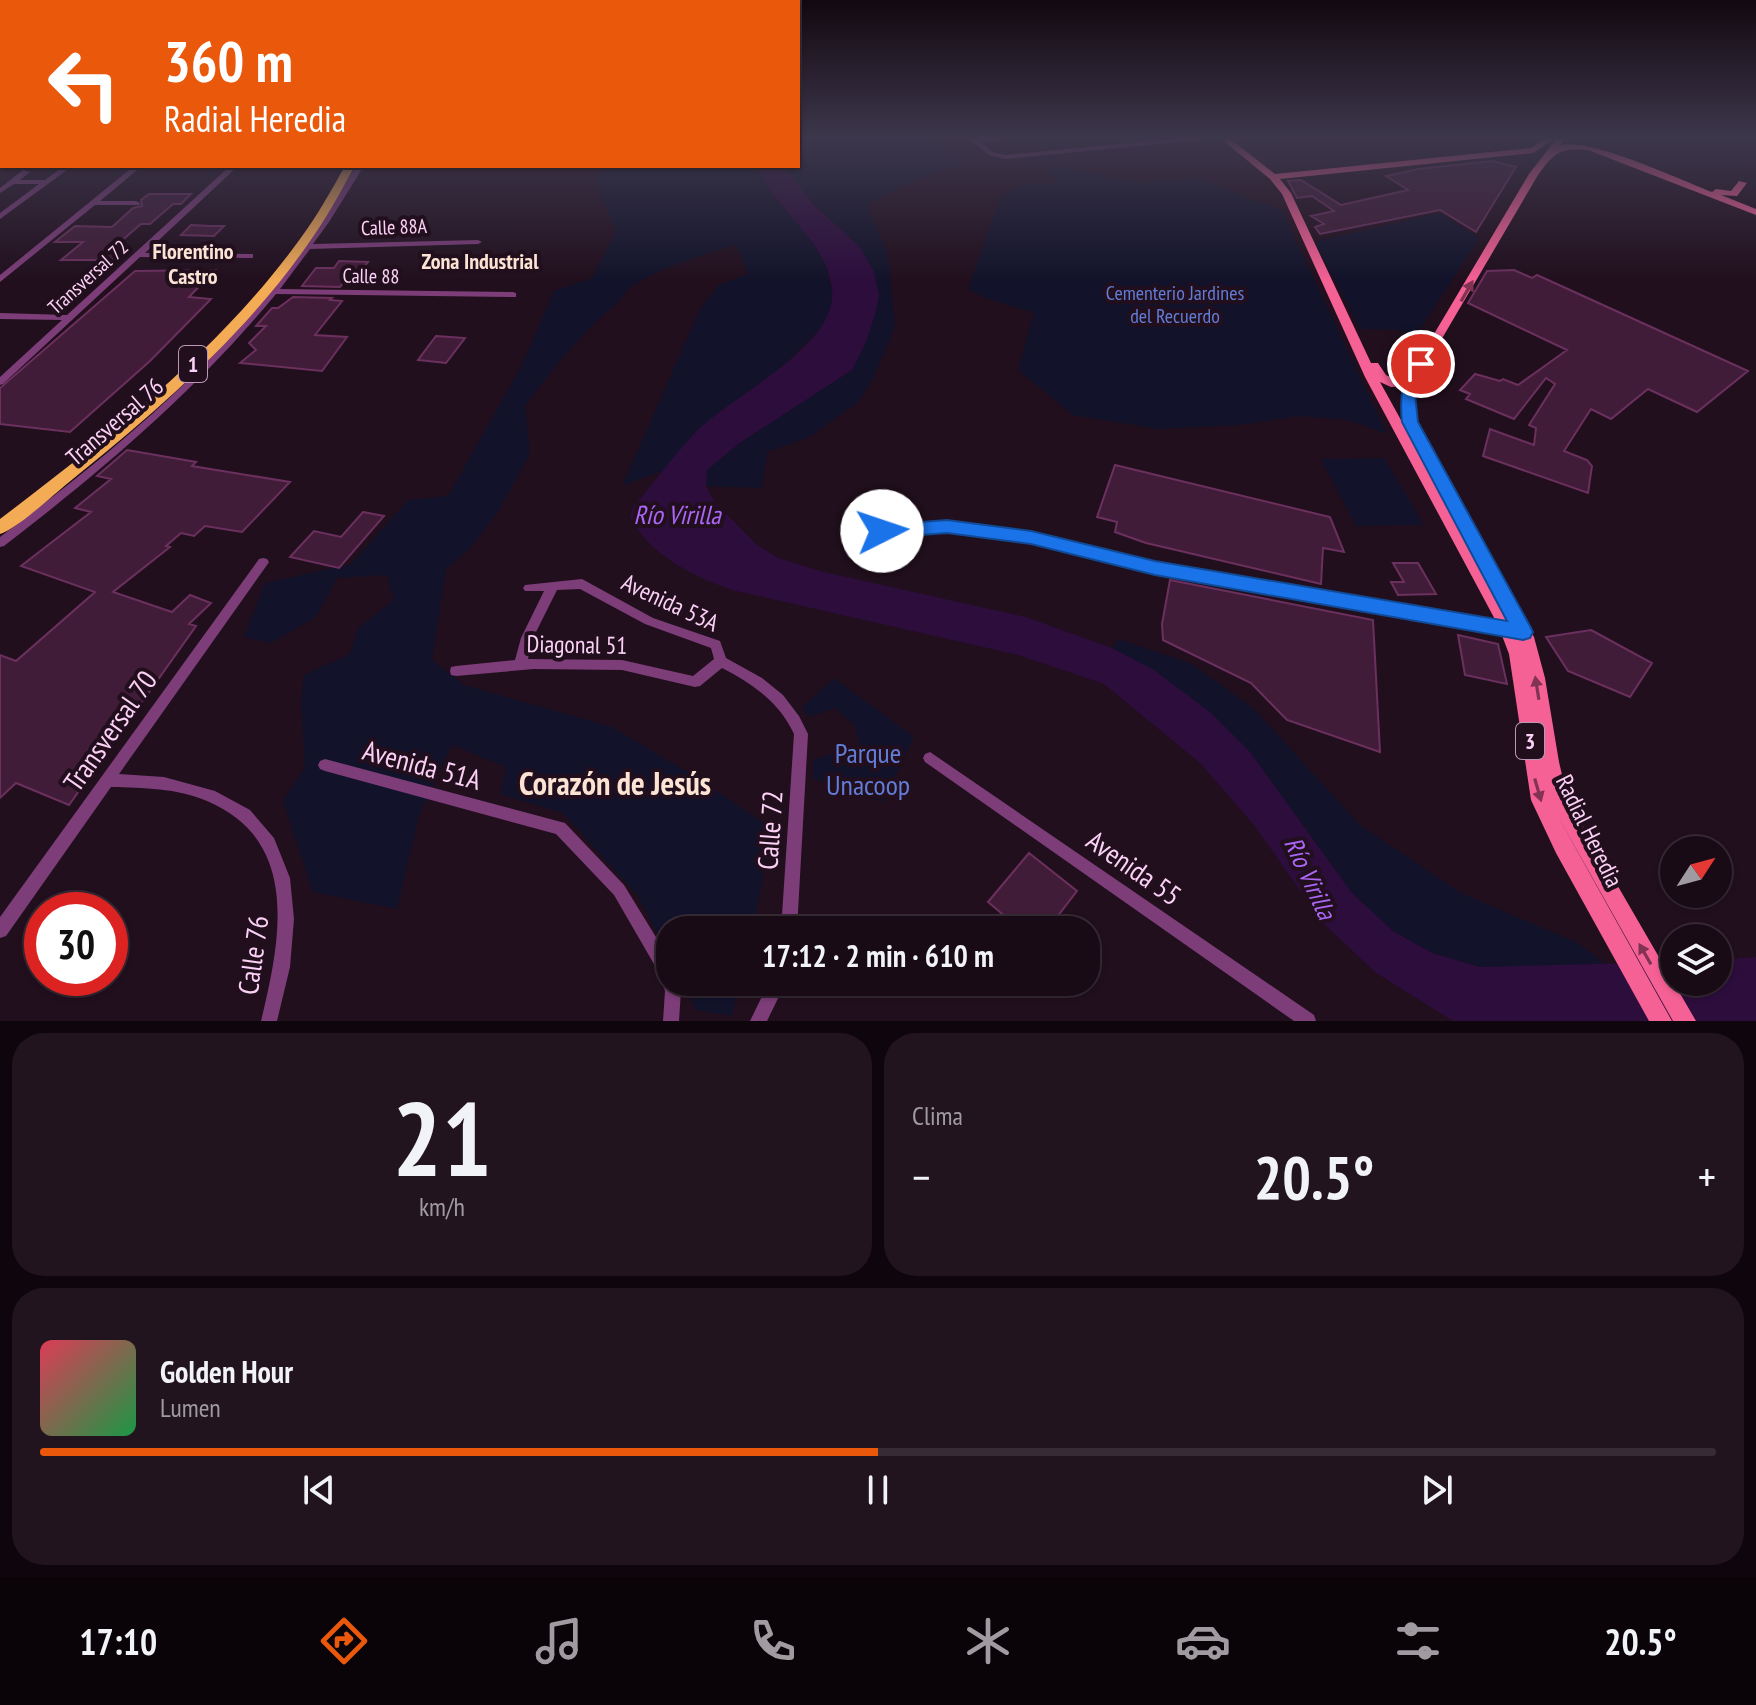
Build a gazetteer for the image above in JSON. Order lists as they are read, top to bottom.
{
  "streets": {
    "highway": ["1"],
    "main road": ["3", "Radial Heredia"],
    "street": [
      "Calle 88A",
      "Calle 88",
      "Transversal 72",
      "Transversal 76",
      "Avenida 53A",
      "Diagonal 51",
      "Transversal 70",
      "Avenida 51A",
      "Calle 72",
      "Avenida 55",
      "Calle 76"
    ]
  },
  "crossings": [
    ["Calle 88A", "Transversal 76"],
    ["Calle 88", "Transversal 76"],
    ["Avenida 53A", "Diagonal 51"],
    ["Avenida 53A", "Calle 72"],
    ["Transversal 70", "Calle 76"]
  ],
  "districts": ["Florentino Castro", "Zona Industrial", "Corazón de Jesús"],
  "water": ["Río Virilla"],
  "parks": ["Cementerio Jardines del Recuerdo", "Parque Unacoop"],
  "north": "top right",
  "page": {
    "turn": ["360 m", "Radial Heredia"],
    "limit": "30",
    "trip": "17:12 · 2 min · 610 m",
    "tile": [
      ["21", "km/h"],
      "Clima"
    ],
    "heat": ["−", "20.5°", "+"],
    "song": ["Golden Hour", "Lumen"],
    "tabs": ["17:10", "20.5°"]
  }
}
